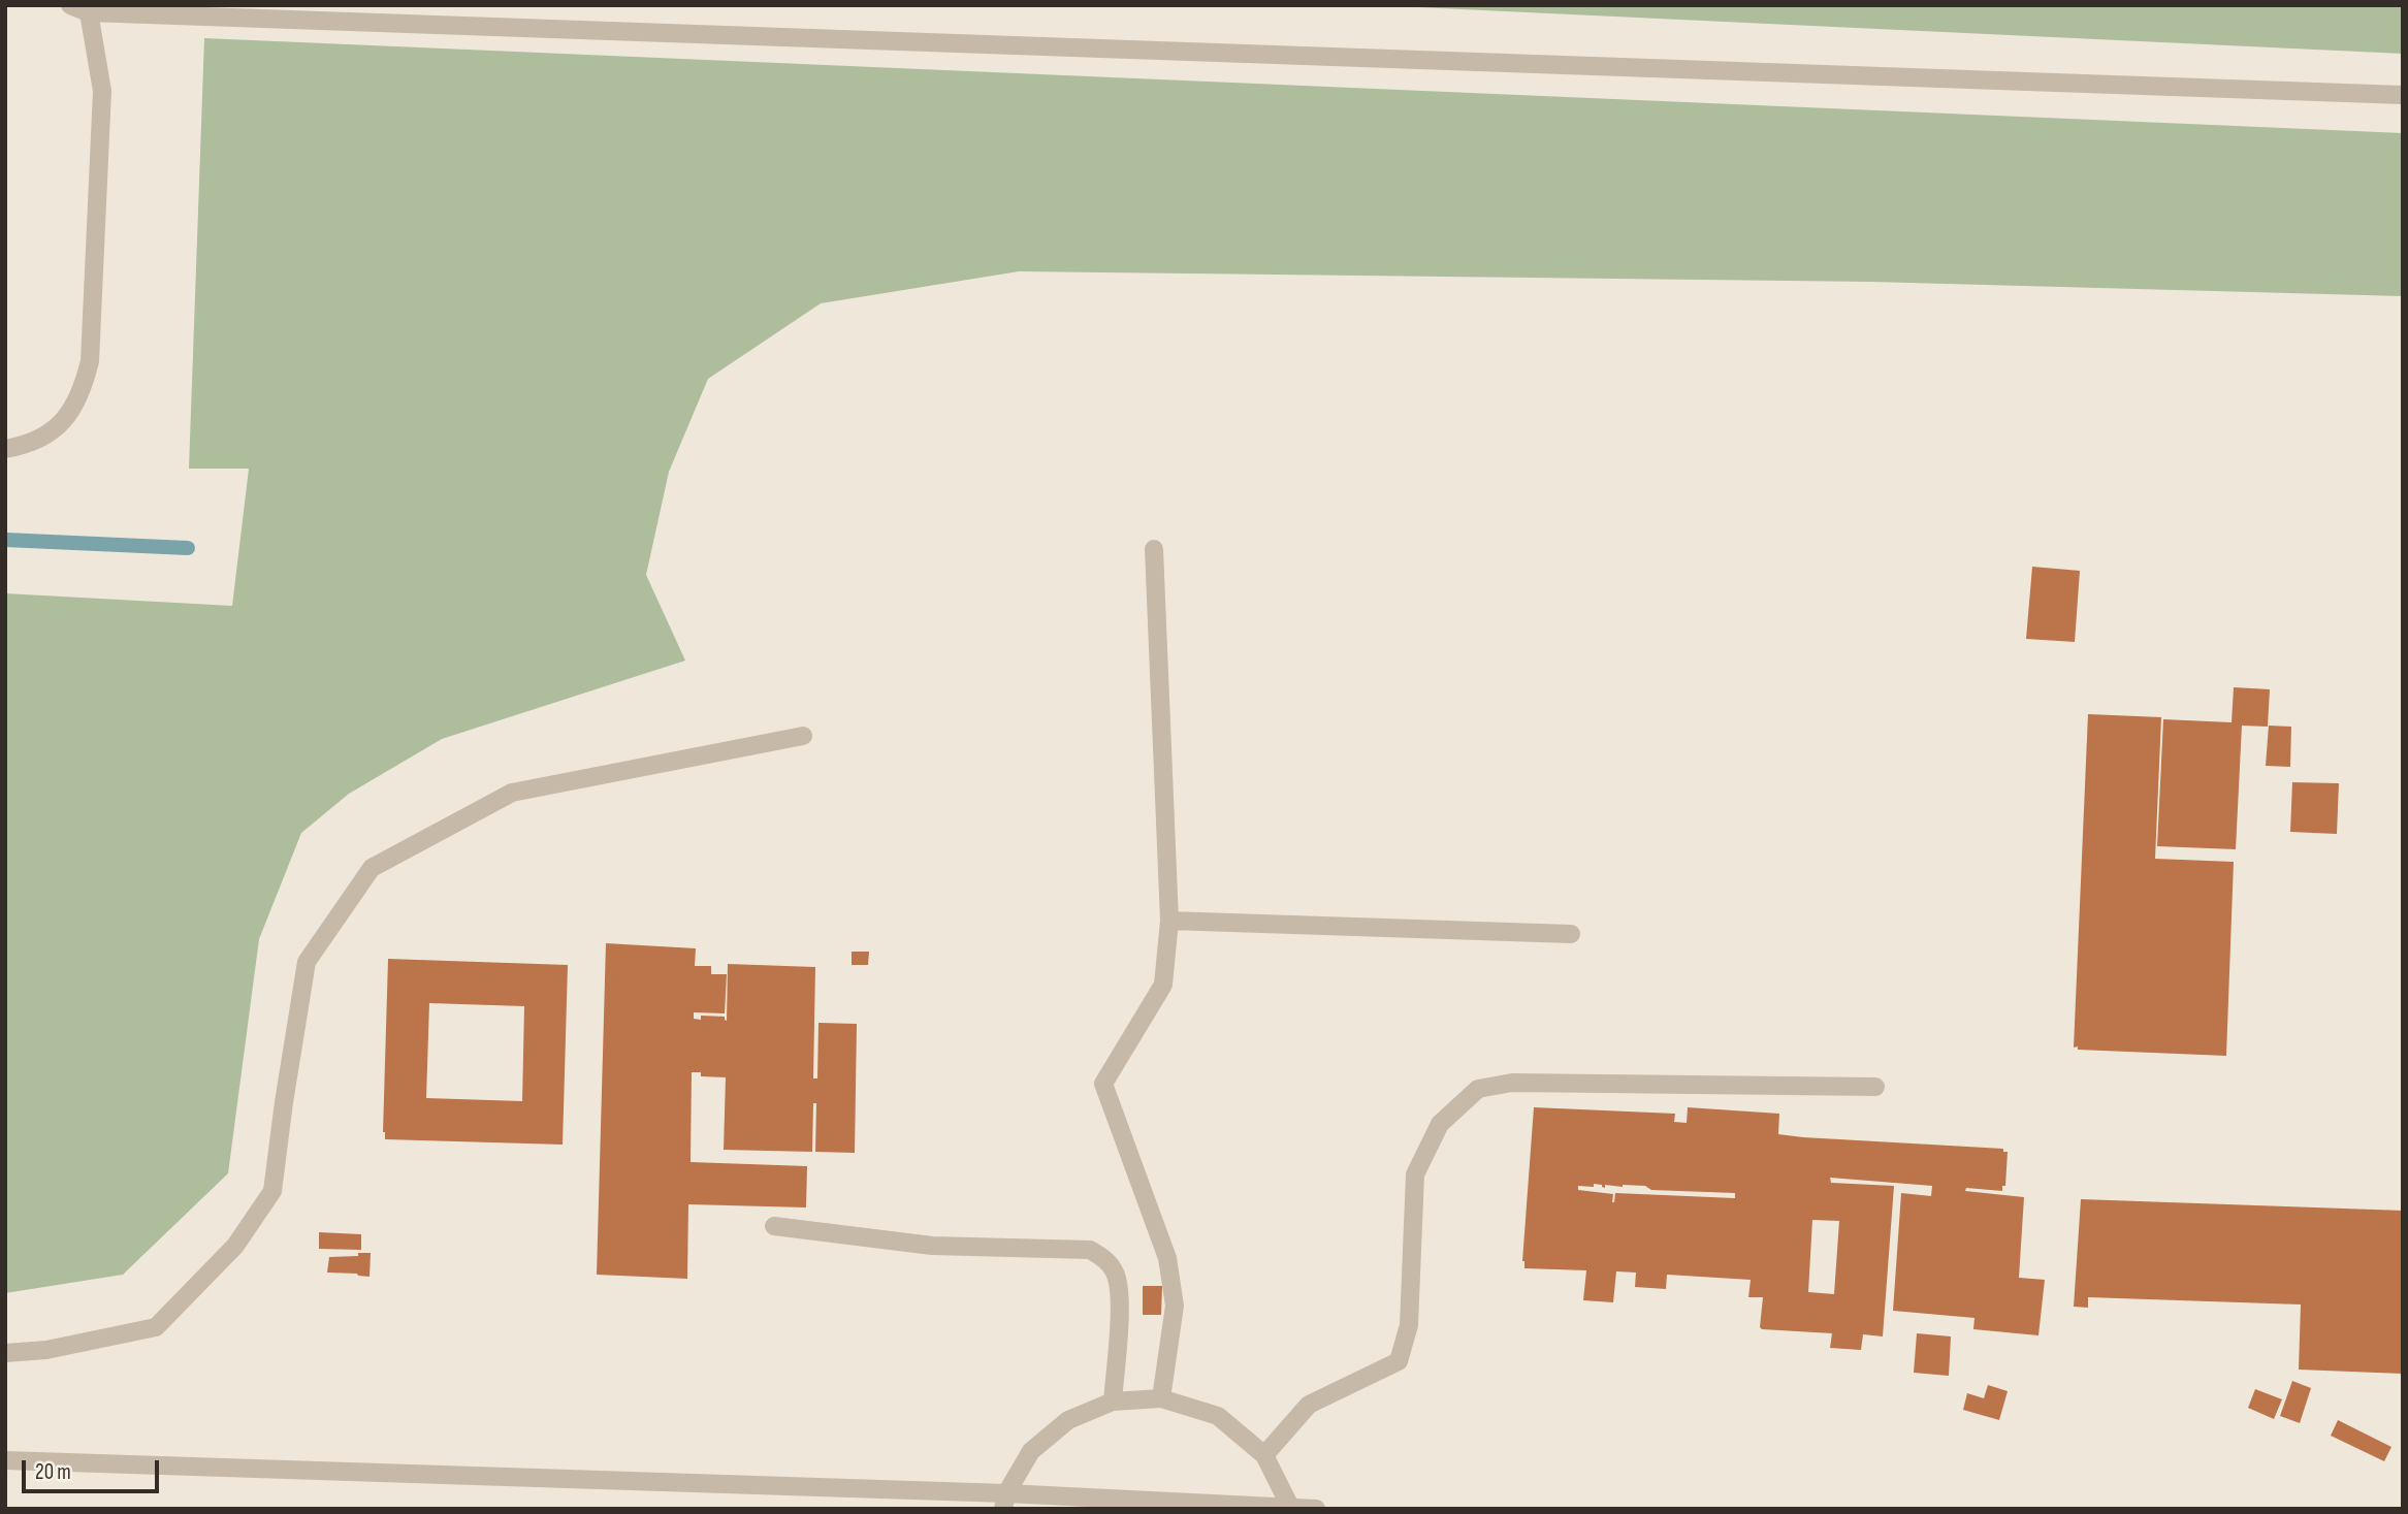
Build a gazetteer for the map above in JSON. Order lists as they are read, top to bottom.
{
  "scale_bar": "20 m"
}
